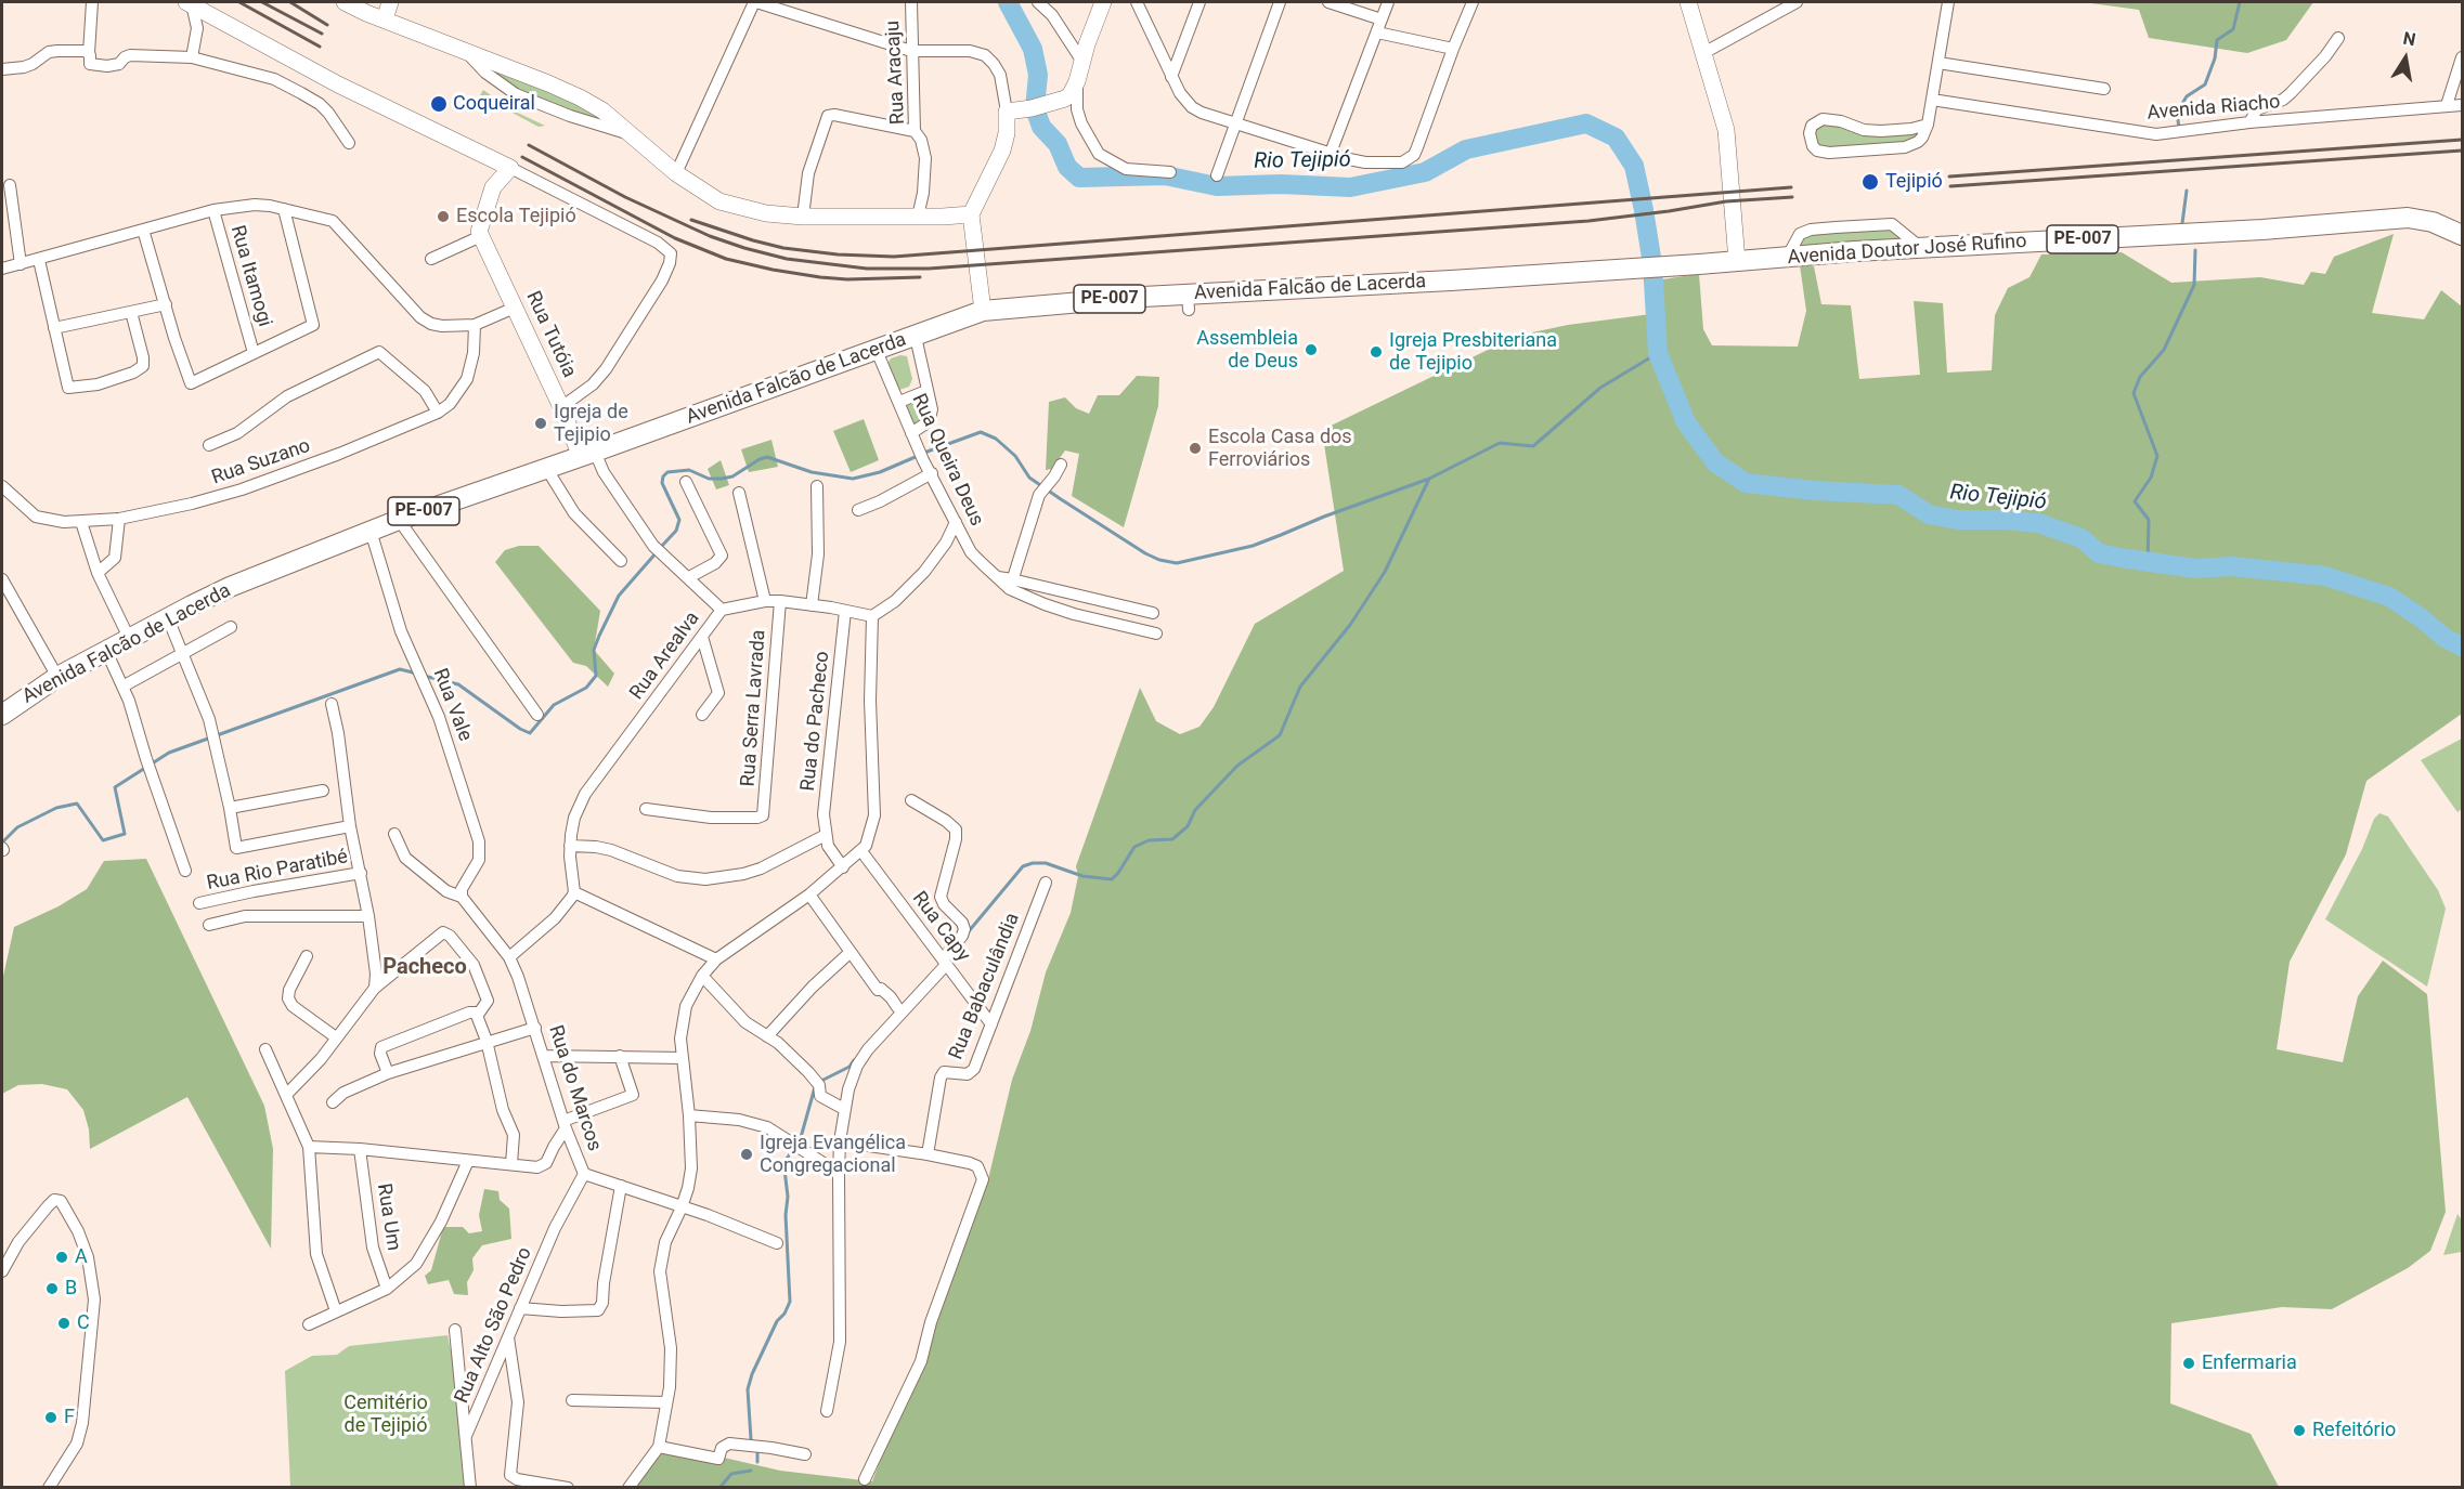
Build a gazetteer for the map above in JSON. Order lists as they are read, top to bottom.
{
  "streets": {
    "main road": ["PE-007", "Avenida Doutor José Rufino", "Avenida Falcão de Lacerda"],
    "street": [
      "Rua Aracaju",
      "Avenida Riacho",
      "Rua Itamogi",
      "Rua Tutóia",
      "Rua Queira Deus",
      "Rua Suzano",
      "Rua Arealva",
      "Rua Vale",
      "Rua Serra Lavrada",
      "Rua do Pacheco",
      "Rua Rio Paratibé",
      "Rua Capy",
      "Rua Babaculândia",
      "Rua do Marcos",
      "Rua Um",
      "Rua Alto São Pedro"
    ]
  },
  "crossings": [
    ["Avenida Doutor José Rufino", "Avenida Falcão de Lacerda"],
    ["Avenida Falcão de Lacerda", "Rua Tutóia"],
    ["Avenida Falcão de Lacerda", "Rua Queira Deus"],
    ["Avenida Falcão de Lacerda", "Rua Vale"],
    ["Rua Arealva", "Rua Serra Lavrada"],
    ["Rua Arealva", "Rua do Pacheco"],
    ["Rua Capy", "Rua Babaculândia"],
    ["Rua do Marcos", "Rua Alto São Pedro"]
  ],
  "districts": ["Pacheco"],
  "water": ["Rio Tejipió"],
  "parks": ["Cemitério de Tejipió"],
  "places": [
    "Coqueiral",
    "Tejipió",
    "Escola Tejipió",
    "Assembleia de Deus",
    "Igreja Presbiteriana de Tejipio",
    "Igreja de Tejipio",
    "Escola Casa dos Ferroviários",
    "Igreja Evangélica Congregacional",
    "A",
    "B",
    "C",
    "Enfermaria",
    "F",
    "Refeitório"
  ],
  "north": "top"
}
